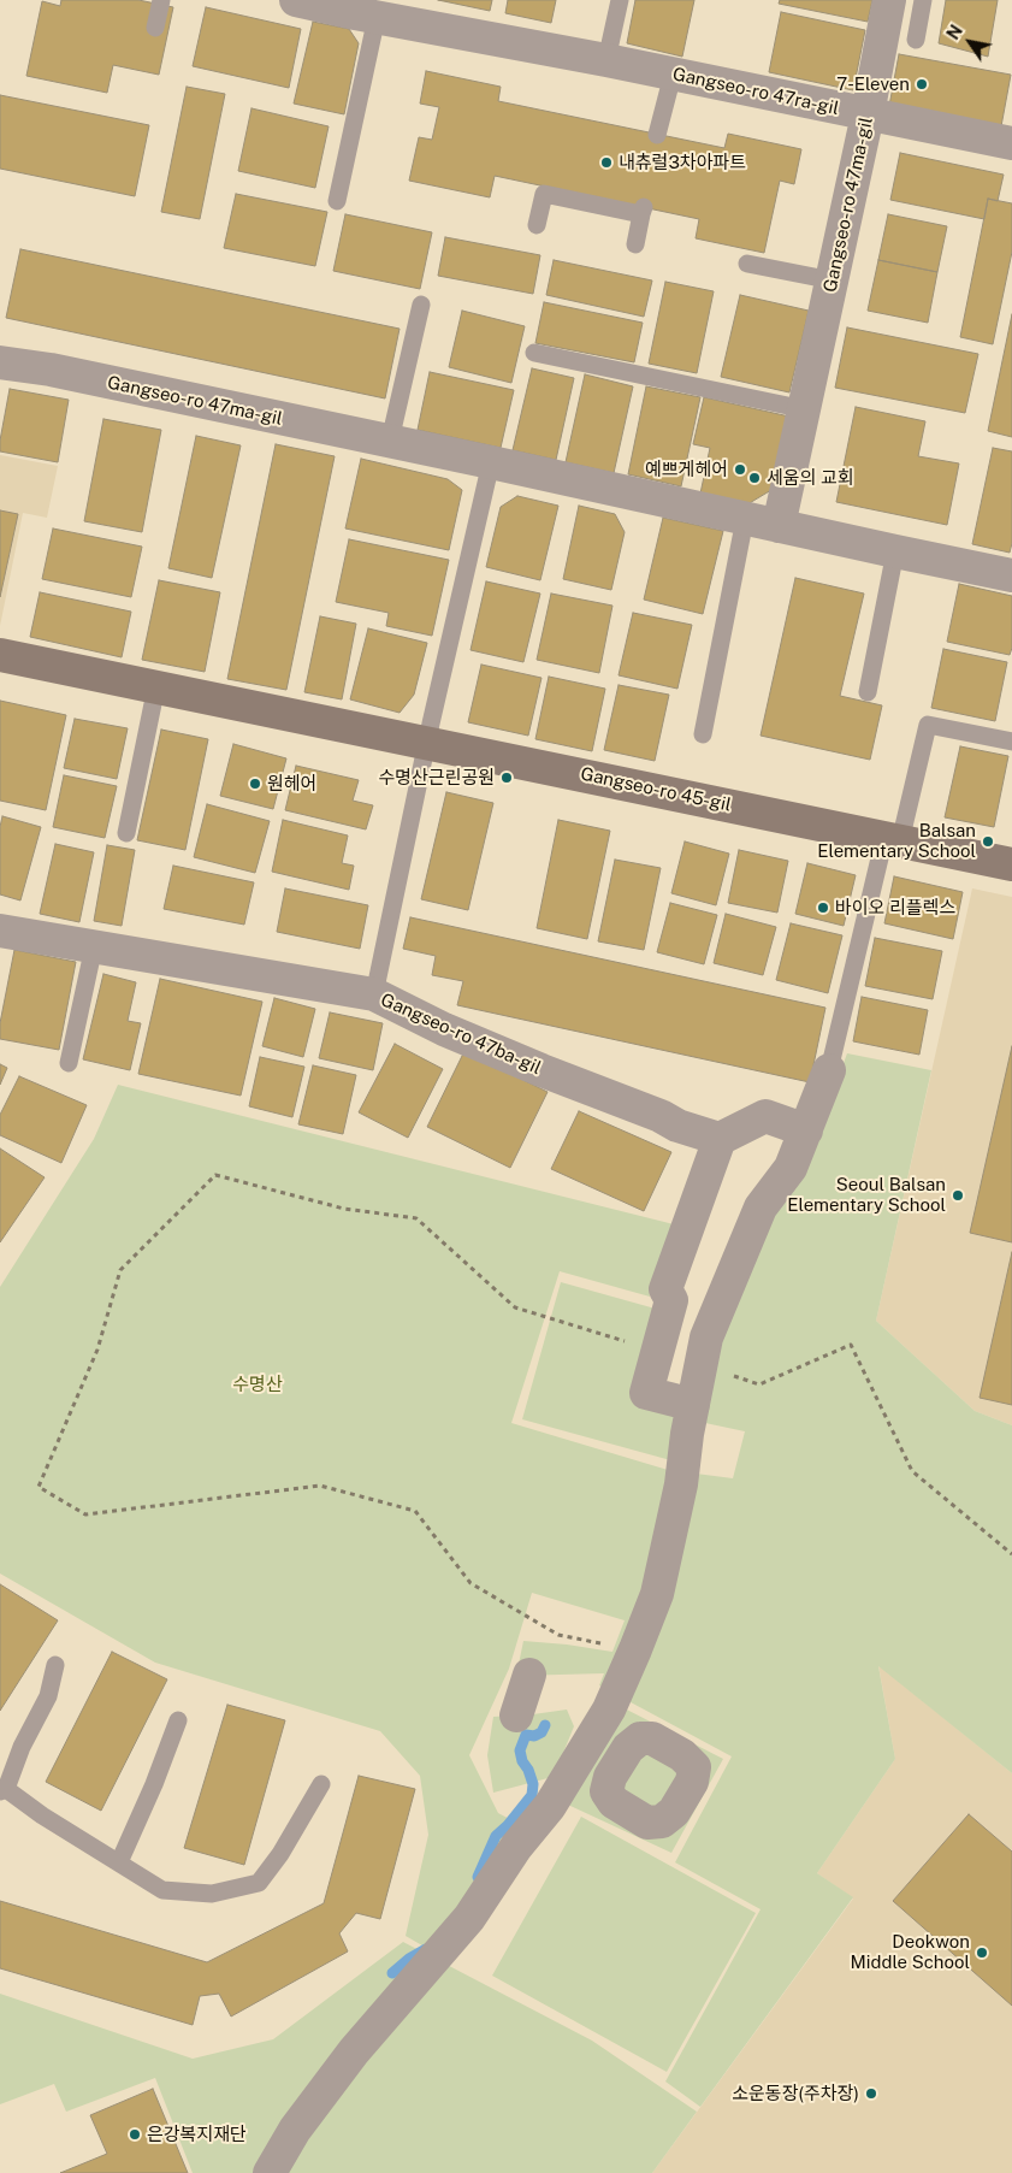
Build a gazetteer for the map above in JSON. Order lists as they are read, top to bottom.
{
  "streets": {
    "street": [
      "Gangseo-ro 47ra-gil",
      "Gangseo-ro 47ma-gil",
      "Gangseo-ro 45-gil",
      "Gangseo-ro 47ba-gil"
    ]
  },
  "crossings": [
    ["Gangseo-ro 47ra-gil", "Gangseo-ro 47ma-gil"]
  ],
  "parks": ["수명산"],
  "places": [
    "7-Eleven",
    "내츄럴3차아파트",
    "예쁘게헤어",
    "세움의 교회",
    "수명산근린공원",
    "원헤어",
    "Balsan Elementary School",
    "바이오 리플렉스",
    "Seoul Balsan Elementary School",
    "Deokwon Middle School",
    "소운동장(주차장)",
    "은강복지재단"
  ],
  "north": "top left"
}
